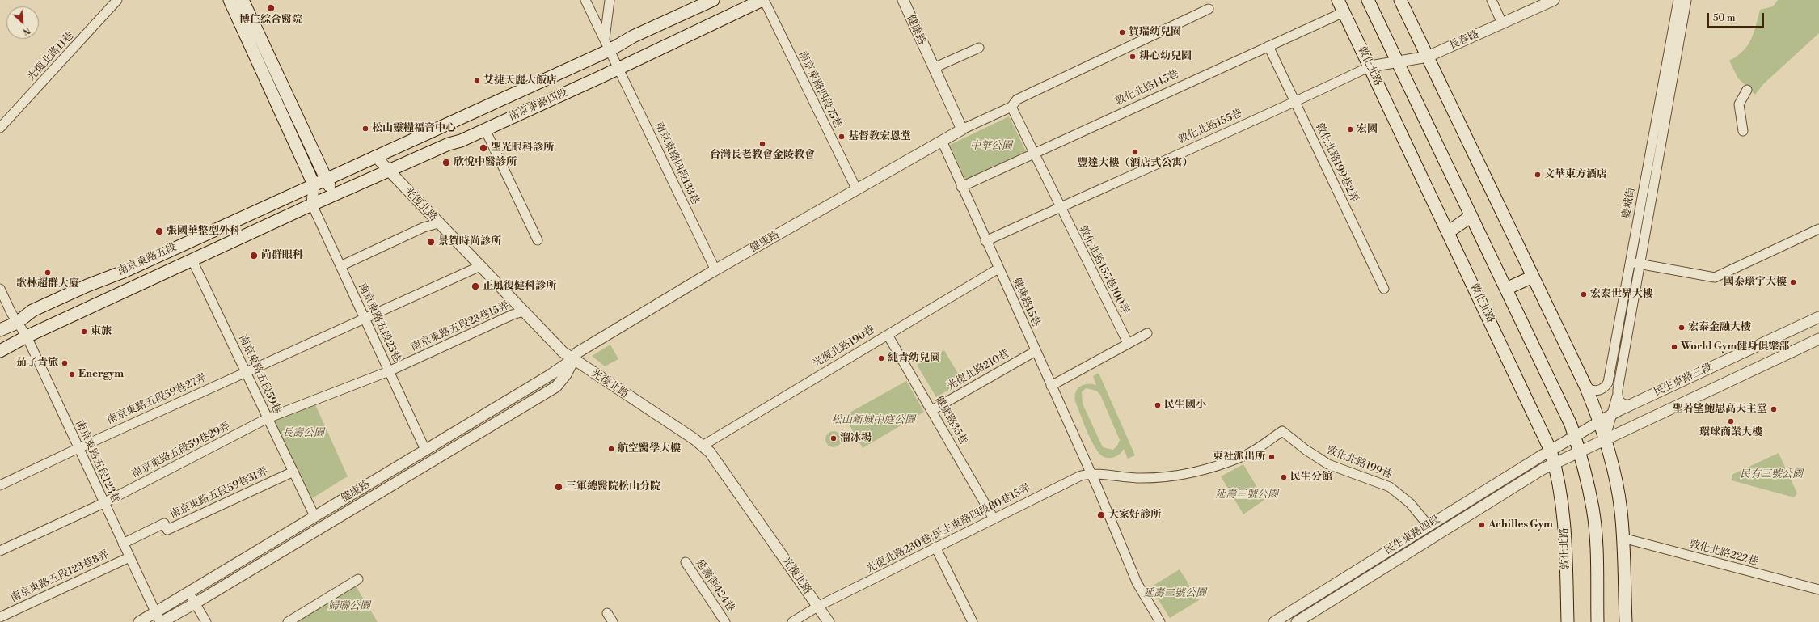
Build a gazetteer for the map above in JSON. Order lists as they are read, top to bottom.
{
  "streets": {
    "main road": ["敦化北路", "南京東路四段", "南京東路五段"],
    "street": [
      "健康路",
      "長春路",
      "光復北路11巷",
      "敦化北路145巷",
      "南京東路四段75巷",
      "敦化北路155巷",
      "敦化北路199巷2弄",
      "南京東路四段133巷",
      "慶城街",
      "光復北路",
      "敦化北路155巷100弄",
      "健康路15巷",
      "南京東路五段23巷",
      "南京東路五段23巷15弄",
      "光復北路190巷",
      "光復北路210巷",
      "南京東路五段59巷",
      "民生東路三段",
      "南京東路五段59巷27弄",
      "健康路35巷",
      "南京東路五段59巷29弄",
      "南京東路五段123巷",
      "敦化北路199巷",
      "南京東路五段59巷31弄",
      "光復北路230巷;民生東路四段80巷15弄",
      "民生東路四段",
      "敦化北路222巷",
      "南京東路五段123巷8弄",
      "延壽街424巷"
    ]
  },
  "crossings": [
    ["健康路", "南京東路四段75巷"],
    ["健康路", "南京東路四段133巷"],
    ["健康路", "光復北路"],
    ["健康路", "健康路15巷"],
    ["健康路", "南京東路五段23巷"],
    ["健康路", "南京東路五段59巷"],
    ["健康路", "南京東路五段123巷"],
    ["長春路", "敦化北路"],
    ["長春路", "敦化北路155巷"],
    ["敦化北路", "敦化北路145巷"],
    ["敦化北路", "敦化北路155巷"],
    ["敦化北路", "民生東路三段"],
    ["敦化北路", "民生東路四段"],
    ["敦化北路145巷", "敦化北路199巷2弄"],
    ["敦化北路145巷", "健康路15巷"],
    ["南京東路四段75巷", "南京東路四段"],
    ["南京東路四段", "南京東路四段133巷"],
    ["南京東路四段", "光復北路"],
    ["南京東路四段", "南京東路五段"],
    ["南京東路四段", "南京東路五段23巷"],
    ["敦化北路155巷", "敦化北路199巷2弄"],
    ["敦化北路155巷", "敦化北路155巷100弄"],
    ["敦化北路155巷", "健康路15巷"],
    ["慶城街", "民生東路三段"],
    ["光復北路", "南京東路五段23巷15弄"],
    ["光復北路", "光復北路190巷"],
    ["光復北路", "南京東路五段59巷27弄"],
    ["光復北路", "光復北路230巷;民生東路四段80巷15弄"],
    ["南京東路五段", "南京東路五段23巷"],
    ["南京東路五段", "南京東路五段59巷"],
    ["南京東路五段", "南京東路五段123巷"],
    ["健康路15巷", "光復北路190巷"],
    ["健康路15巷", "光復北路210巷"],
    ["健康路15巷", "敦化北路199巷"],
    ["健康路15巷", "光復北路230巷;民生東路四段80巷15弄"],
    ["南京東路五段23巷", "南京東路五段23巷15弄"],
    ["南京東路五段23巷", "南京東路五段59巷27弄"],
    ["南京東路五段23巷15弄", "南京東路五段59巷"],
    ["南京東路五段23巷15弄", "南京東路五段59巷29弄"],
    ["光復北路190巷", "健康路35巷"],
    ["光復北路210巷", "健康路35巷"],
    ["南京東路五段59巷", "南京東路五段59巷27弄"],
    ["南京東路五段59巷", "南京東路五段59巷29弄"],
    ["南京東路五段59巷", "南京東路五段59巷31弄"],
    ["民生東路三段", "民生東路四段"],
    ["南京東路五段59巷27弄", "南京東路五段123巷"],
    ["健康路35巷", "光復北路230巷;民生東路四段80巷15弄"],
    ["南京東路五段59巷29弄", "南京東路五段123巷"],
    ["南京東路五段123巷", "南京東路五段59巷31弄"],
    ["南京東路五段123巷", "南京東路五段123巷8弄"],
    ["敦化北路199巷", "光復北路230巷;民生東路四段80巷15弄"],
    ["敦化北路199巷", "民生東路四段"]
  ],
  "parks": [
    "中華公園",
    "松山新城中庭公園",
    "長壽公園",
    "民有三號公園",
    "延壽三號公園",
    "延壽二號公園",
    "婦聯公園"
  ],
  "places": [
    "博仁綜合醫院",
    "賀瑞幼兒園",
    "耕心幼兒園",
    "艾捷天麗大飯店",
    "松山靈糧福音中心",
    "宏國",
    "基督教宏恩堂",
    "台灣長老教會金陵教會",
    "聖光眼科診所",
    "豐達大樓（酒店式公寓）",
    "欣悅中醫診所",
    "文華東方酒店",
    "張國華整型外科",
    "景賀時尚診所",
    "尚群眼科",
    "歌林超群大廈",
    "國泰環宇大樓",
    "正風復健科診所",
    "宏泰世界大樓",
    "宏泰金融大樓",
    "東旅",
    "World Gym健身俱樂部",
    "純青幼兒園",
    "茄子青旅",
    "Energym",
    "民生國小",
    "聖若望鮑思高天主堂",
    "環球商業大樓",
    "溜冰場",
    "航空醫學大樓",
    "東社派出所",
    "民生分館",
    "三軍總醫院松山分院",
    "大家好診所",
    "Achilles Gym"
  ],
  "scale_bar": "50 m",
  "north": "bottom right"
}
